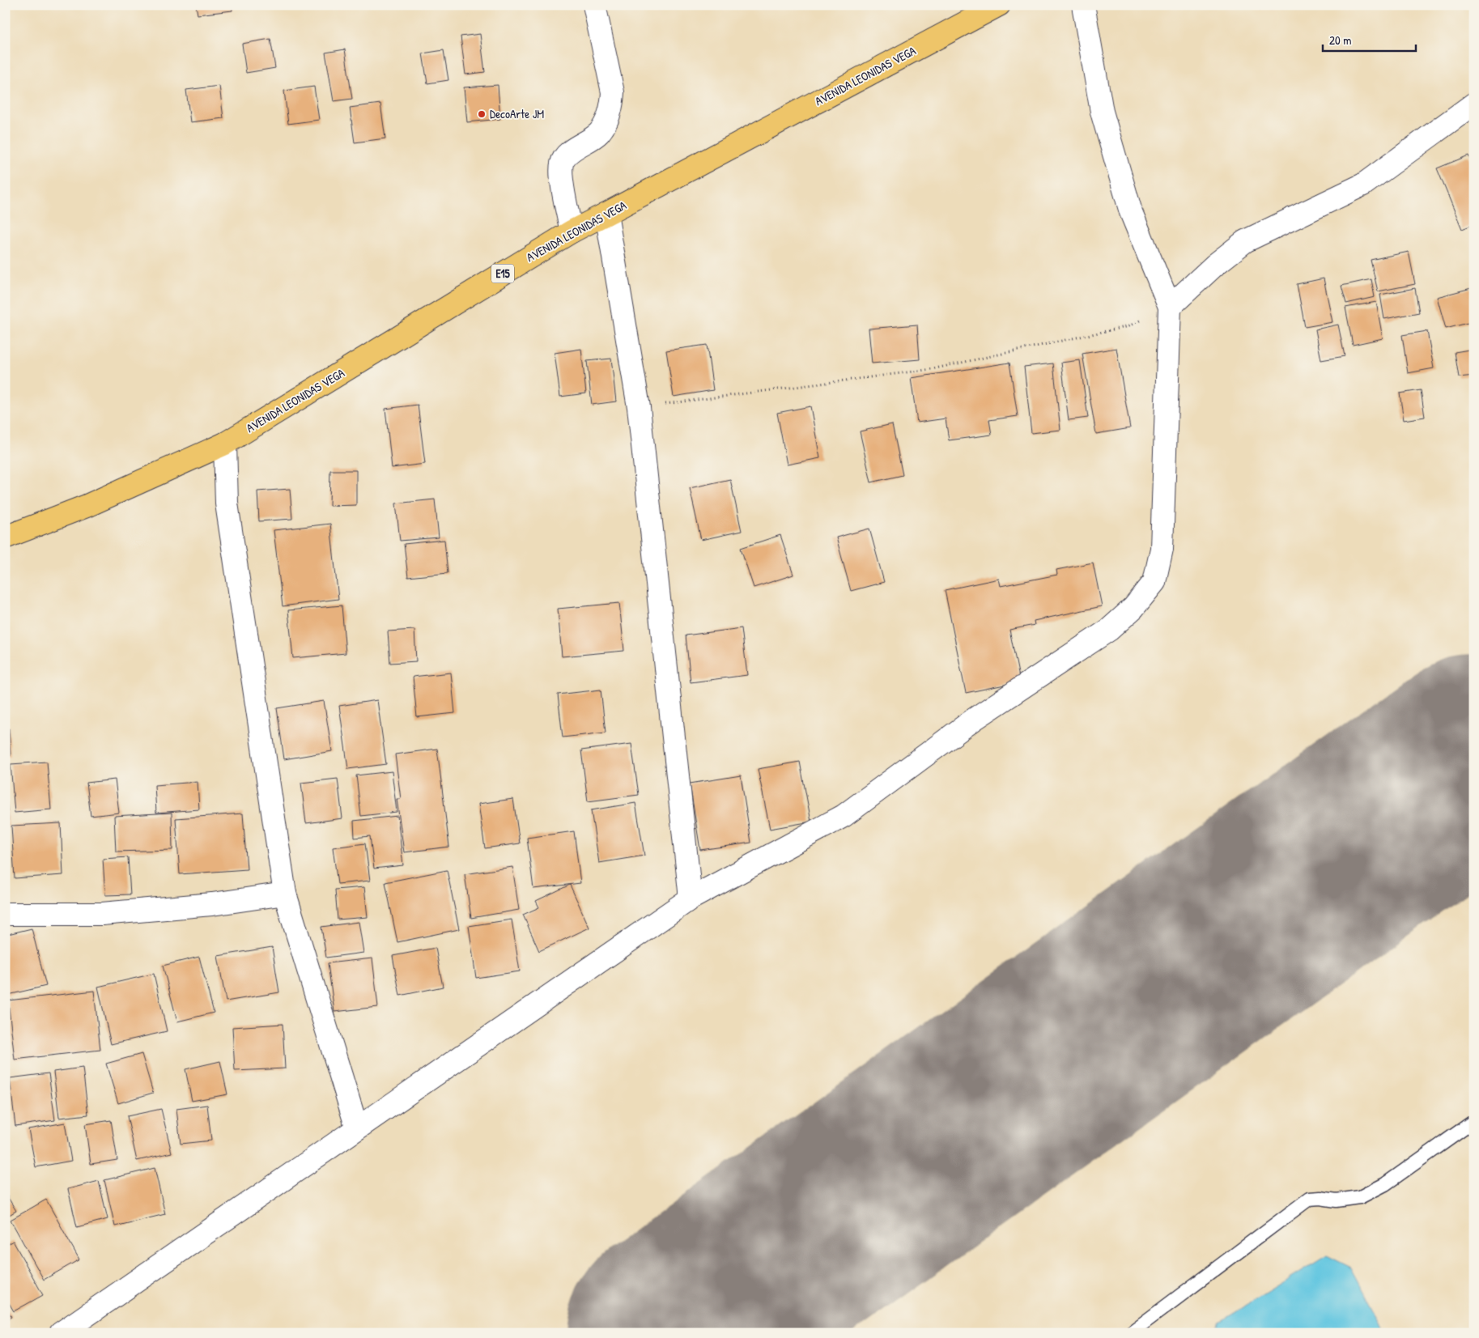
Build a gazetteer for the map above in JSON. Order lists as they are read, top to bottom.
{
  "streets": {
    "highway": ["AVENIDA LEONIDAS VEGA", "E15"]
  },
  "places": ["DecoArte JM"],
  "scale_bar": "20 m"
}
